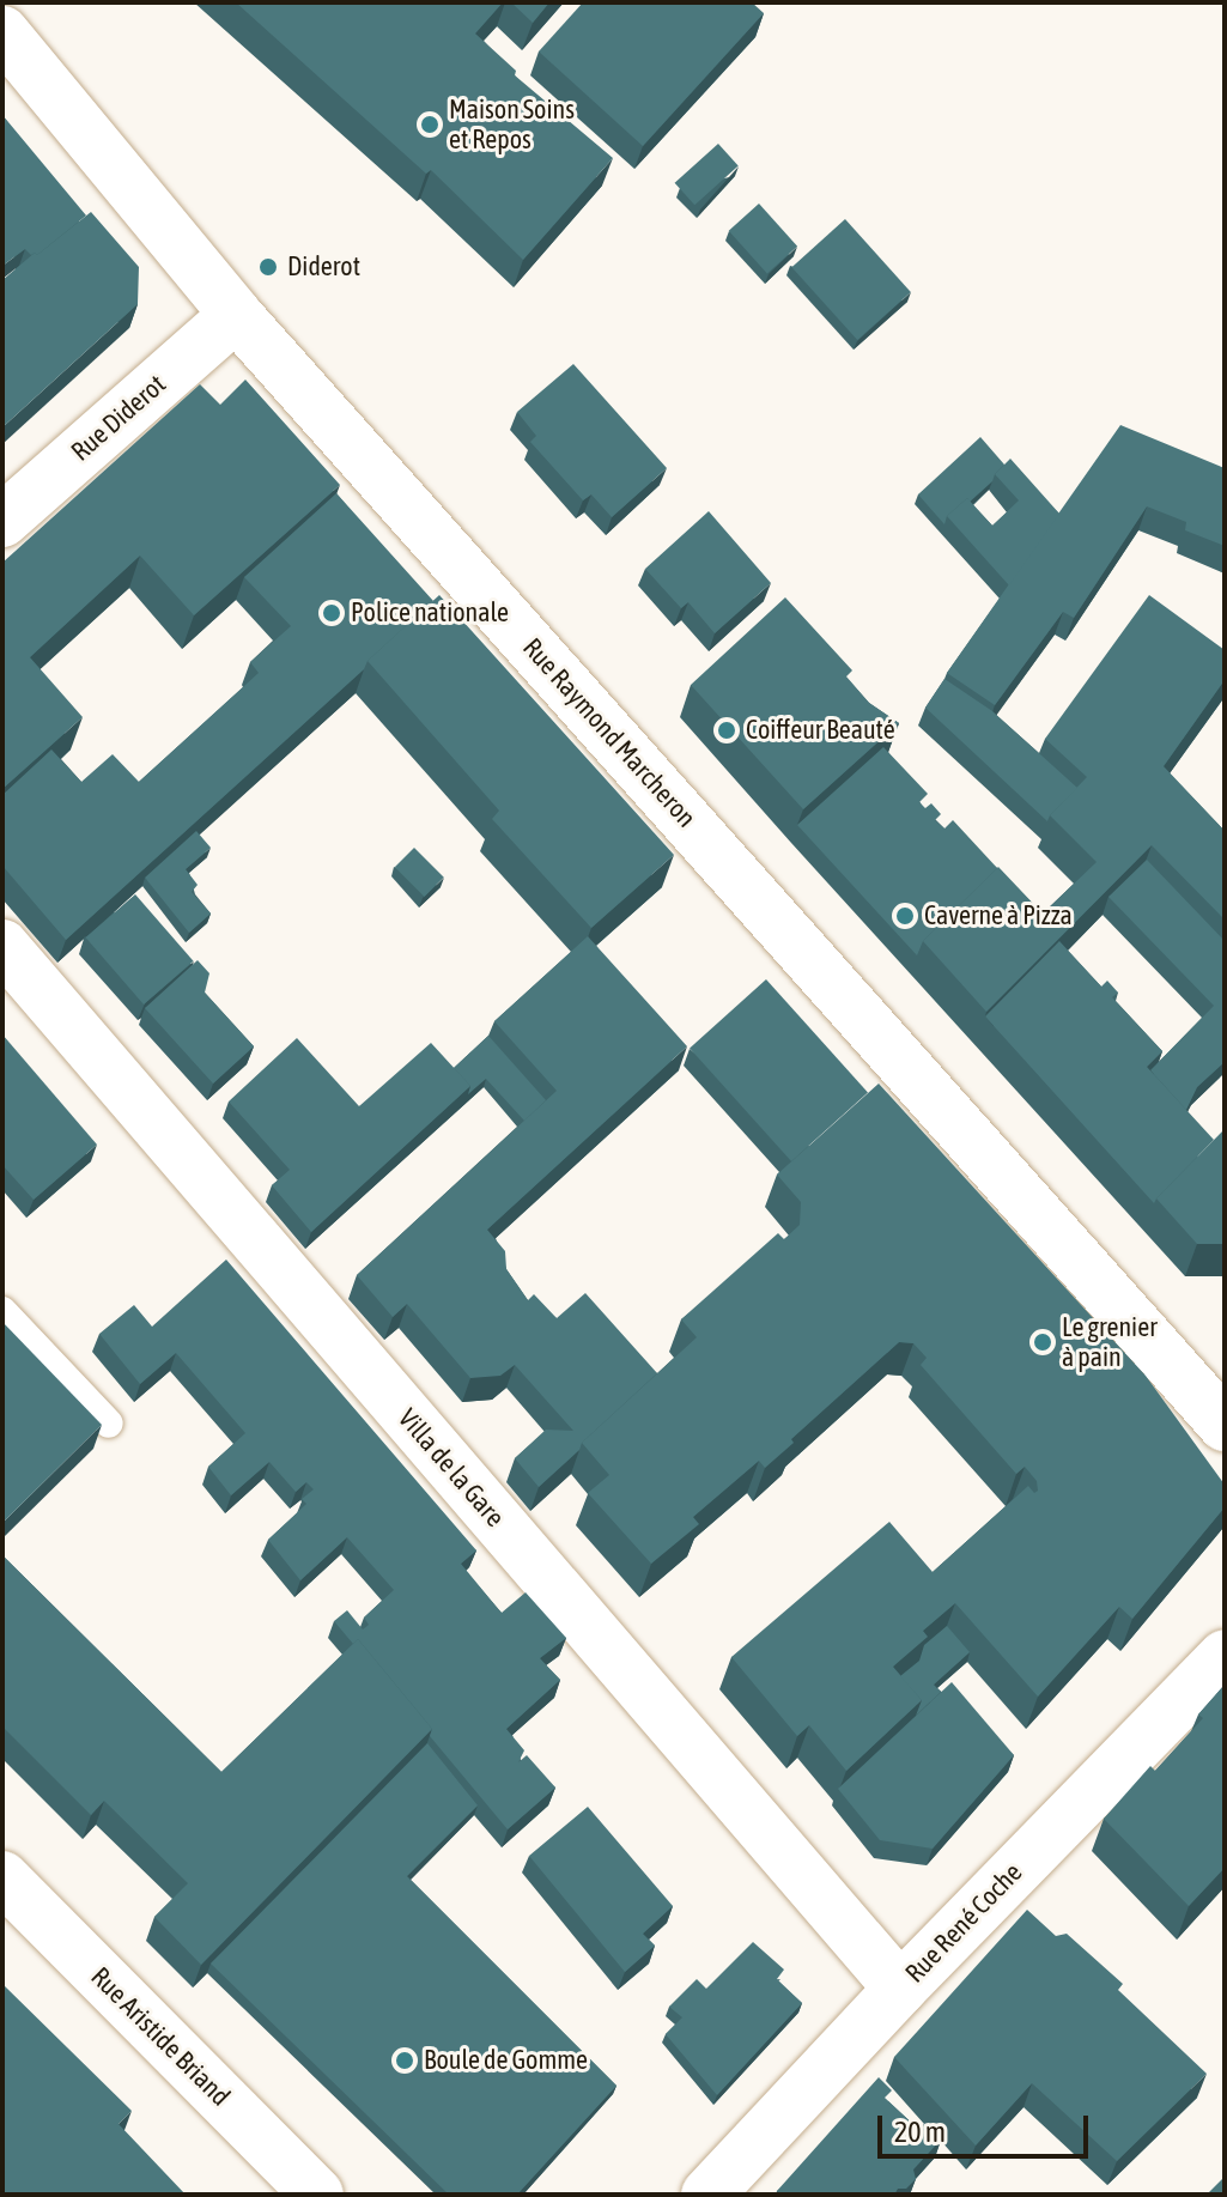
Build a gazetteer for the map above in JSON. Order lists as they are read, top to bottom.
{
  "streets": {
    "street": [
      "Rue Diderot",
      "Rue Raymond Marcheron",
      "Villa de la Gare",
      "Rue René Coche",
      "Rue Aristide Briand"
    ]
  },
  "crossings": [
    ["Rue Diderot", "Rue Raymond Marcheron"],
    ["Villa de la Gare", "Rue René Coche"]
  ],
  "places": [
    "Maison Soins et Repos",
    "Diderot",
    "Police nationale",
    "Coiffeur Beauté",
    "Caverne à Pizza",
    "Le grenier à pain",
    "Boule de Gomme"
  ],
  "scale_bar": "20 m"
}
